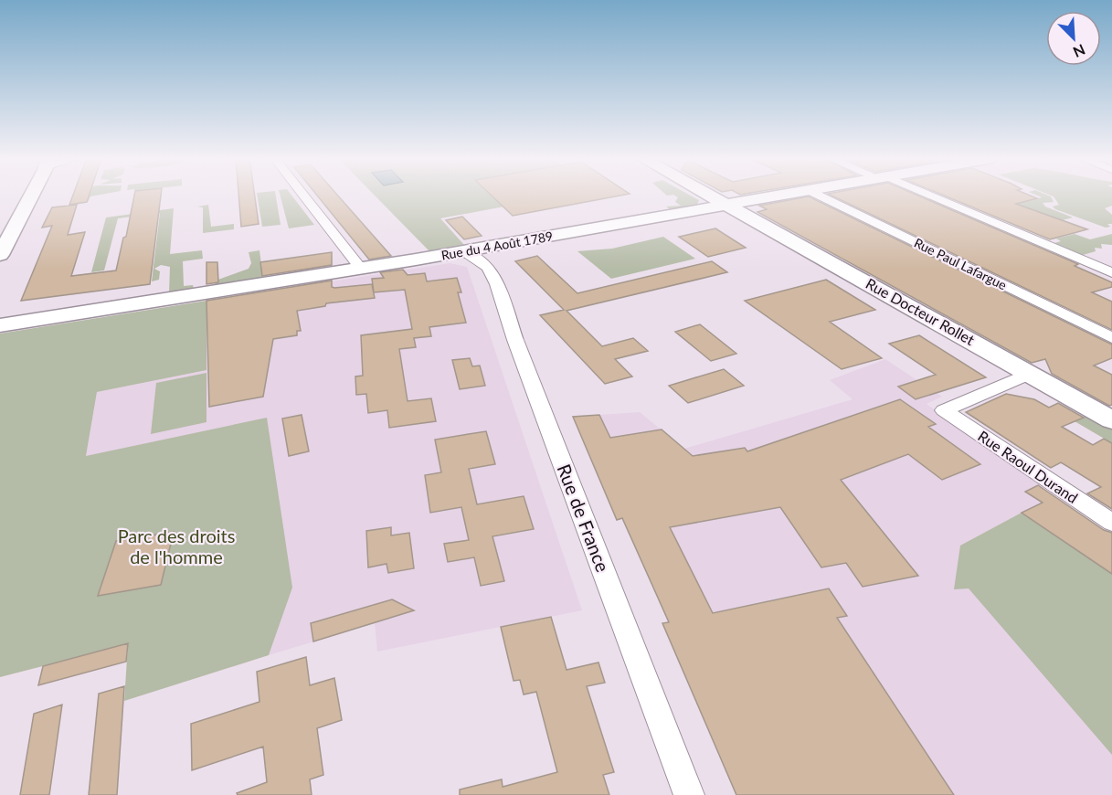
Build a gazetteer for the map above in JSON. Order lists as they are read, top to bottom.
{
  "streets": {
    "main road": ["Rue du 4 Août 1789", "Rue Docteur Rollet"],
    "street": ["Rue Paul Lafargue", "Rue Raoul Durand", "Rue de France"]
  },
  "crossings": [
    ["Rue du 4 Août 1789", "Rue Docteur Rollet"],
    ["Rue du 4 Août 1789", "Rue de France"],
    ["Rue Docteur Rollet", "Rue Raoul Durand"]
  ],
  "parks": ["Parc des droits de l'homme"],
  "north": "bottom right"
}
